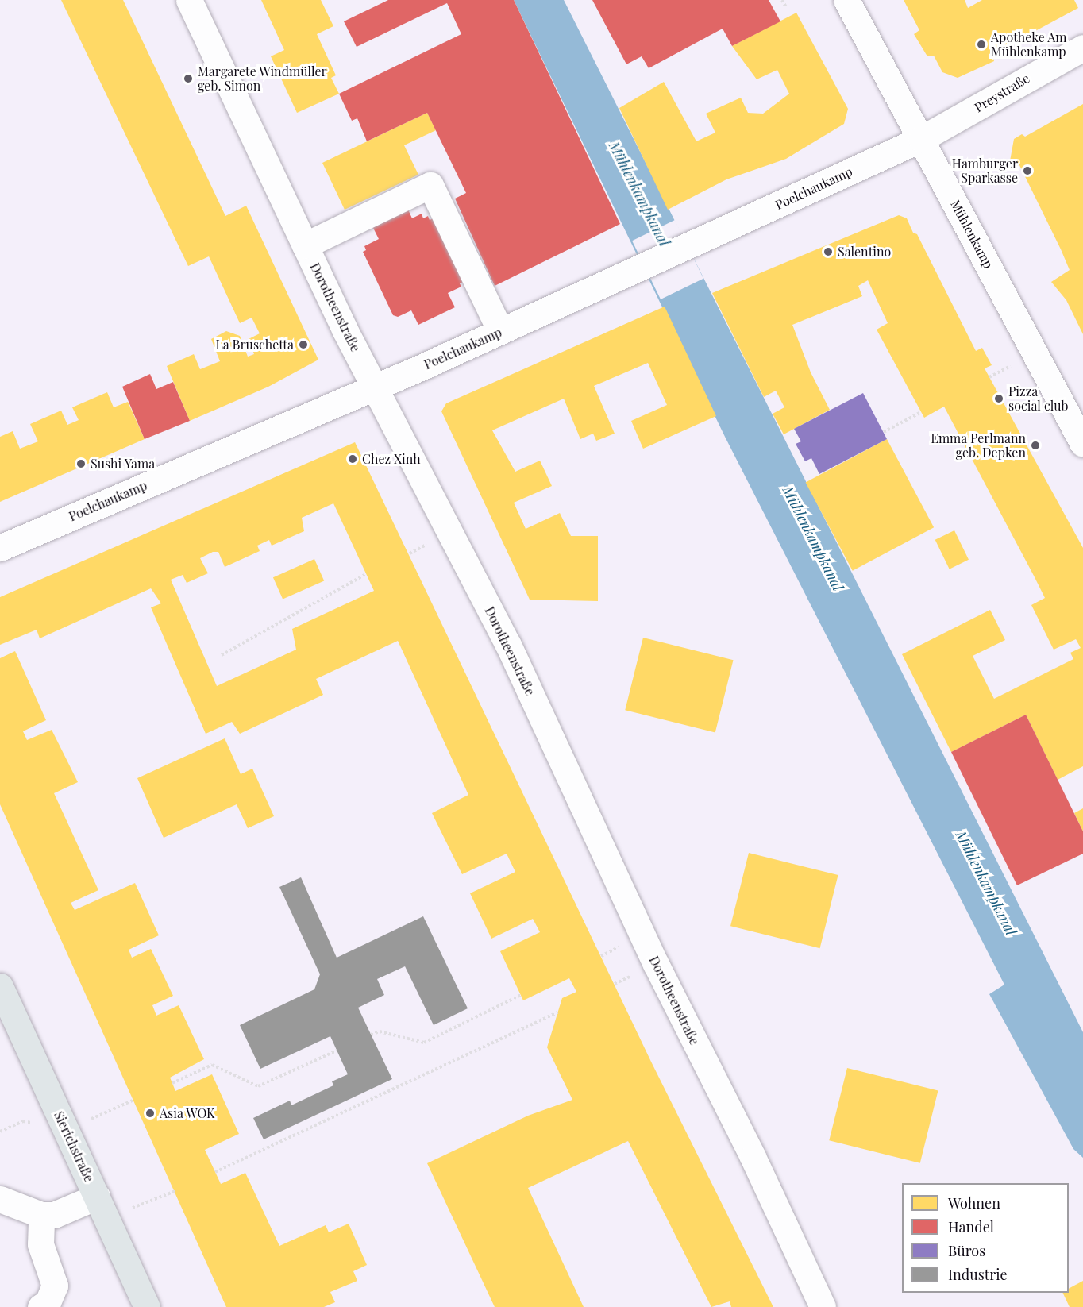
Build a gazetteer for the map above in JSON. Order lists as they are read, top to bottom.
{
  "streets": {
    "main road": ["Sierichstraße"],
    "street": [
      "Preystraße",
      "Poelchaukamp",
      "Mühlenkamp",
      "Dorotheenstraße"
    ]
  },
  "crossings": [
    ["Preystraße", "Poelchaukamp"],
    ["Preystraße", "Mühlenkamp"],
    ["Poelchaukamp", "Mühlenkamp"],
    ["Poelchaukamp", "Dorotheenstraße"]
  ],
  "water": ["Mühlenkampkanal"],
  "places": [
    "Apotheke Am Mühlenkamp",
    "Margarete Windmüller geb. Simon",
    "Hamburger Sparkasse",
    "Salentino",
    "La Bruschetta",
    "Pizza social club",
    "Emma Perlmann geb. Depken",
    "Chez Xinh",
    "Sushi Yama",
    "Asia WOK"
  ],
  "legend": [
    "Wohnen",
    "Handel",
    "Büros",
    "Industrie"
  ]
}
